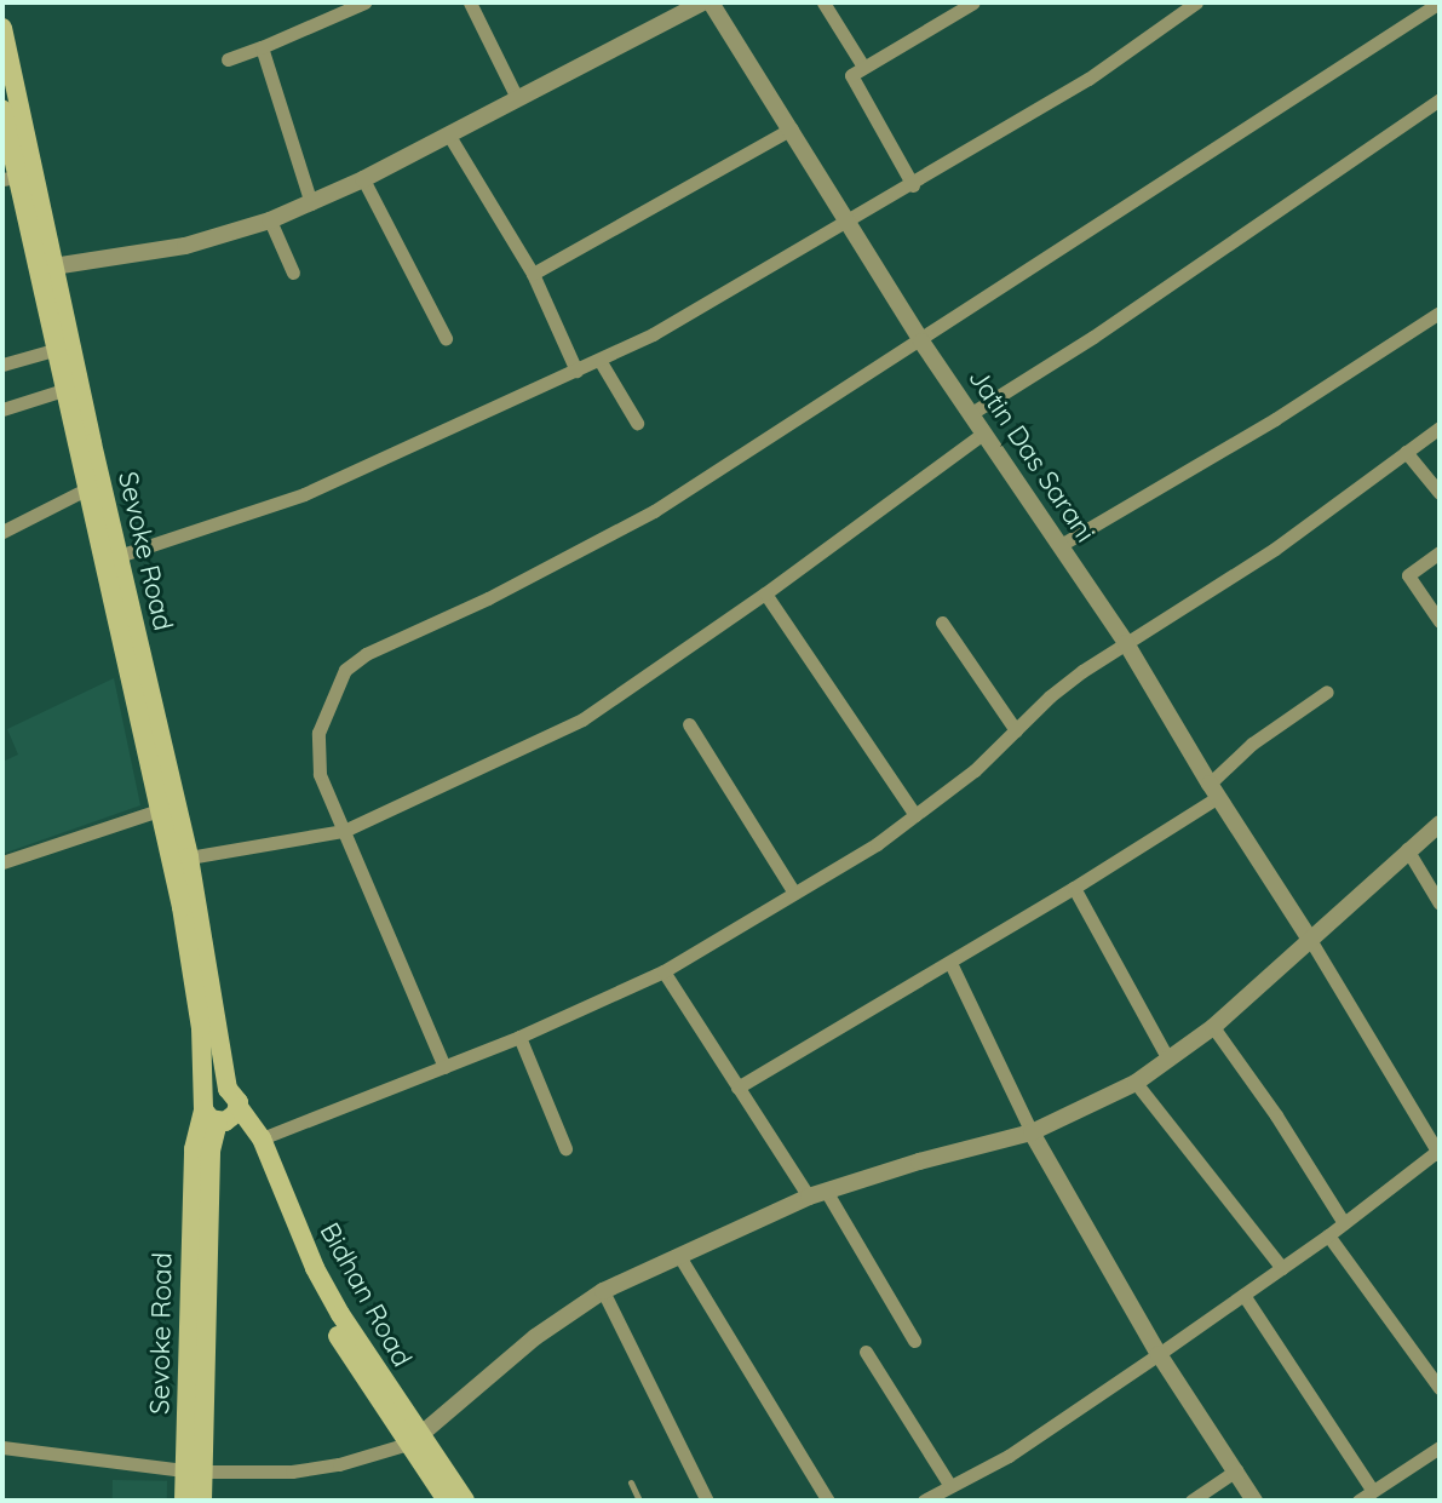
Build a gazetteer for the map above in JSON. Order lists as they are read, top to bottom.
{
  "streets": {
    "main road": ["Sevoke Road", "Bidhan Road"],
    "street": ["Jatin Das Sarani"]
  },
  "crossings": [
    ["Sevoke Road", "Bidhan Road"]
  ]
}
